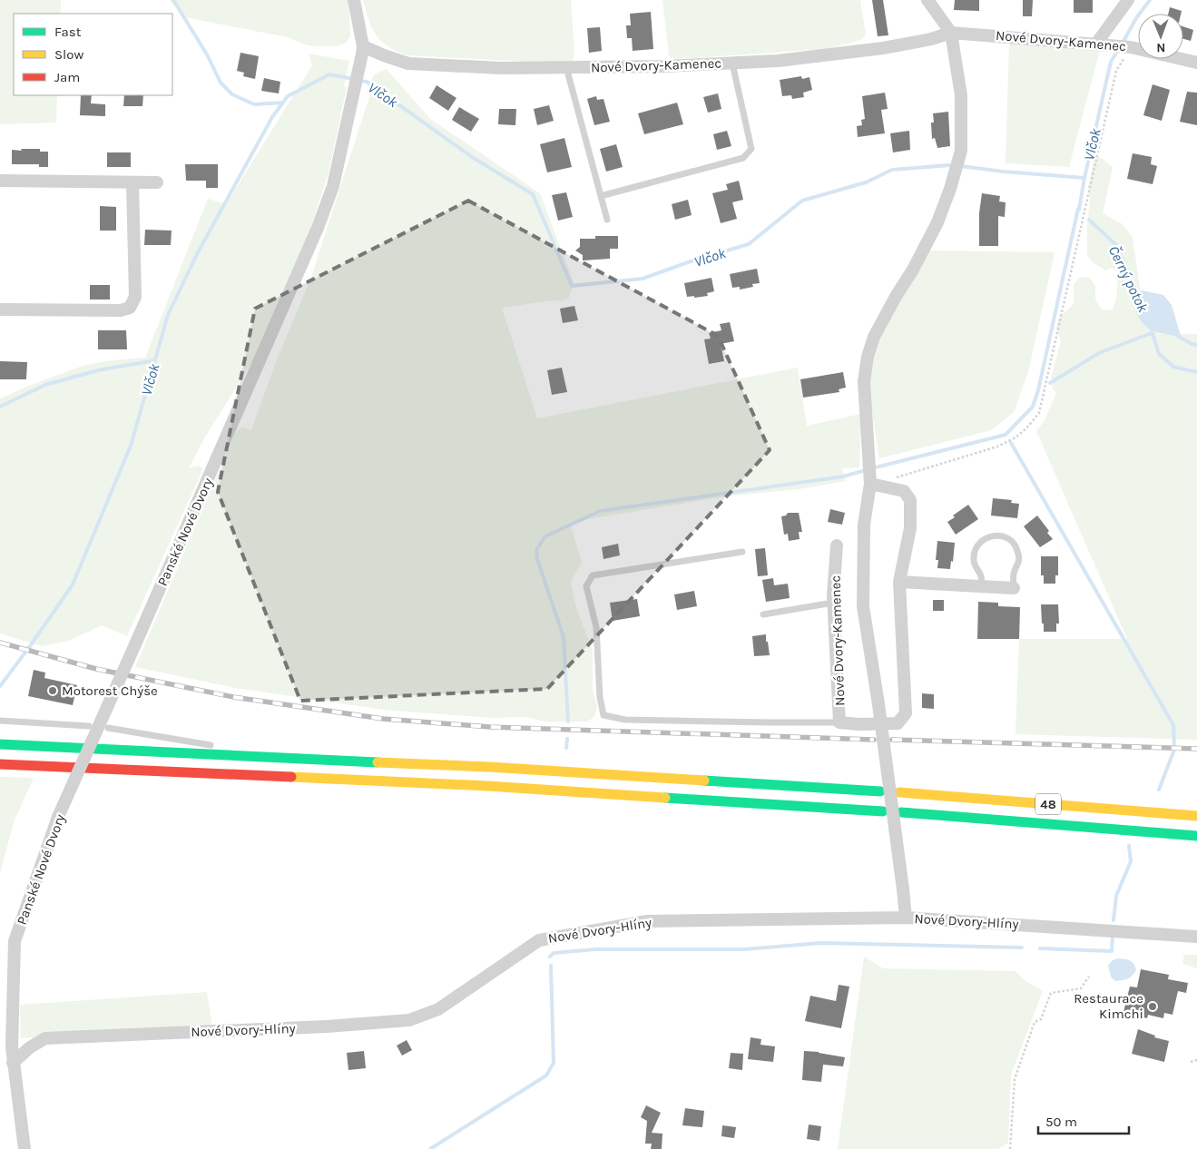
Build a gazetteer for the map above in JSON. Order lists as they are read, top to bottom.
{
  "streets": {
    "highway": ["48"],
    "street": ["Nové Dvory-Kamenec", "Panské Nové Dvory", "Nové Dvory-Hlíny"]
  },
  "crossings": [
    ["Nové Dvory-Kamenec", "Panské Nové Dvory"],
    ["Nové Dvory-Kamenec", "Nové Dvory-Hlíny"],
    ["Panské Nové Dvory", "Nové Dvory-Hlíny"]
  ],
  "water": ["Vlčok", "Černý potok"],
  "places": ["Motorest Chýše", "Restaurace Kimchi"],
  "legend": ["Fast", "Slow", "Jam"],
  "scale_bar": "50 m",
  "north": "bottom"
}
